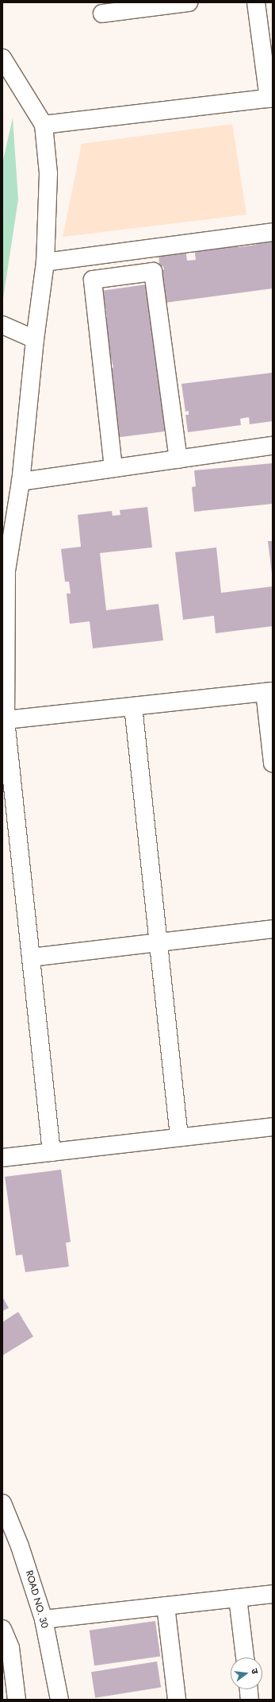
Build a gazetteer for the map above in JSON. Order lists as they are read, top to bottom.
{
  "streets": {
    "street": ["ROAD NO. 30"]
  },
  "north": "right"
}
